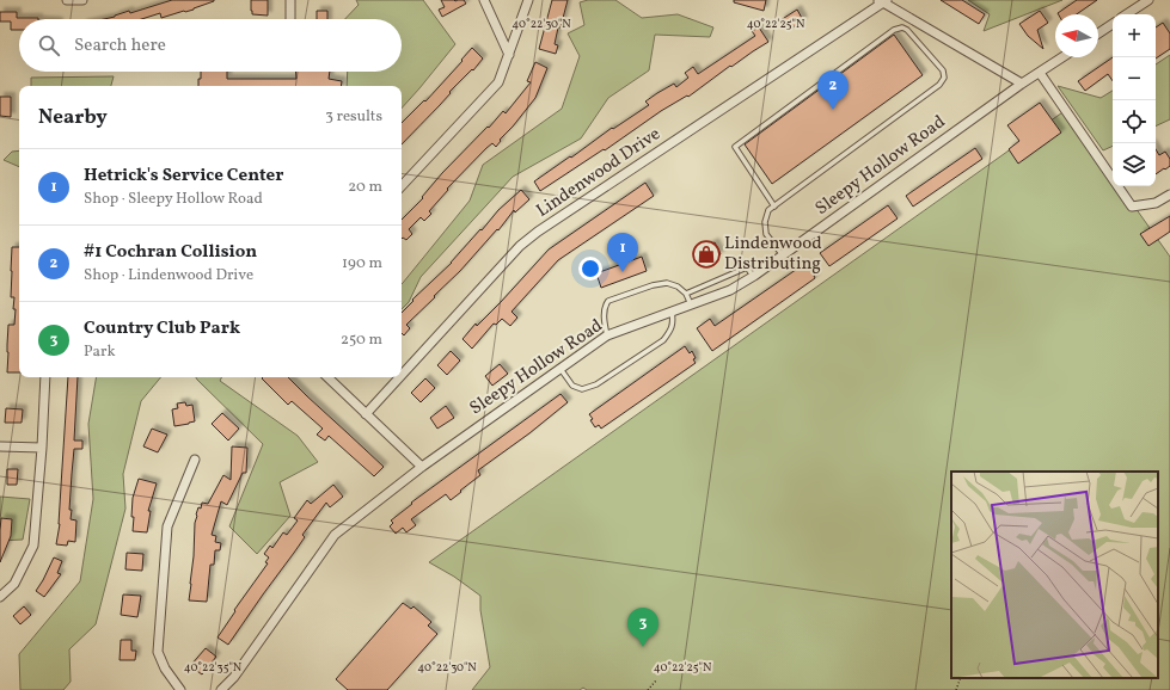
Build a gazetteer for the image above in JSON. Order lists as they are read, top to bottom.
{
  "streets": {
    "street": ["Sleepy Hollow Road", "Lindenwood Drive"]
  },
  "places": {
    "shop": ["Lindenwood Distributing"]
  },
  "north": "left",
  "page": {
    "map_buttons": ["+", "−"],
    "search": "Search here",
    "pins": ["2", "1", "3"],
    "heading": ["Nearby", "3 results"],
    "list": [
      {
        "mark": "1",
        "name": "Hetrick's Service Center",
        "note": "Shop · Sleepy Hollow Road",
        "value": "20 m"
      },
      {
        "mark": "2",
        "name": "#1 Cochran Collision",
        "note": "Shop · Lindenwood Drive",
        "value": "190 m"
      },
      {
        "mark": "3",
        "name": "Country Club Park",
        "note": "Park",
        "value": "250 m"
      }
    ]
  },
  "coordinates": ["40°22'30\"N", "40°22'25\"N", "40°22'35\"N"]
}
